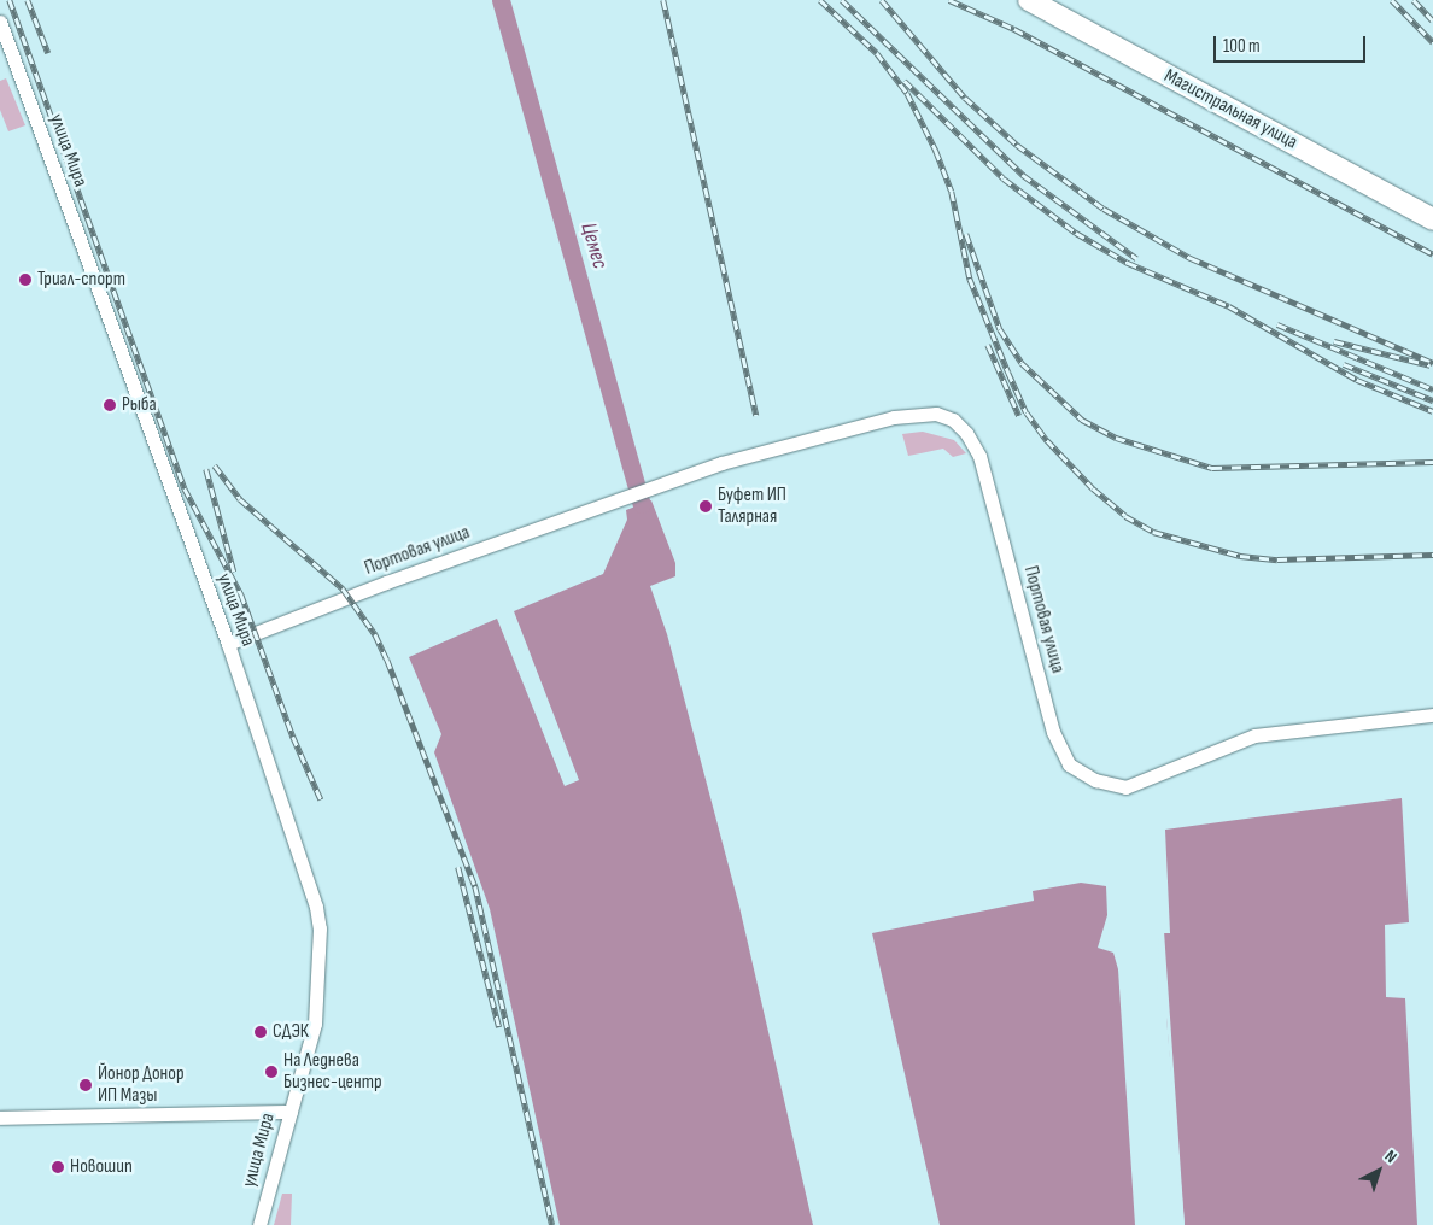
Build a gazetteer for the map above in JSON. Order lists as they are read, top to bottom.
{
  "streets": {
    "highway": ["Магистральная улица"],
    "street": ["улица Мира", "Портовая улица"]
  },
  "crossings": [
    ["улица Мира", "Портовая улица"]
  ],
  "water": ["Цемес"],
  "places": [
    "Триал-спорт",
    "Рыба",
    "Буфет ИП Талярная",
    "СДЭК",
    "На Леднева Бизнес-центр",
    "Йонор Донор ИП Мазы",
    "Новошип"
  ],
  "scale_bar": "100 m",
  "north": "top right"
}
